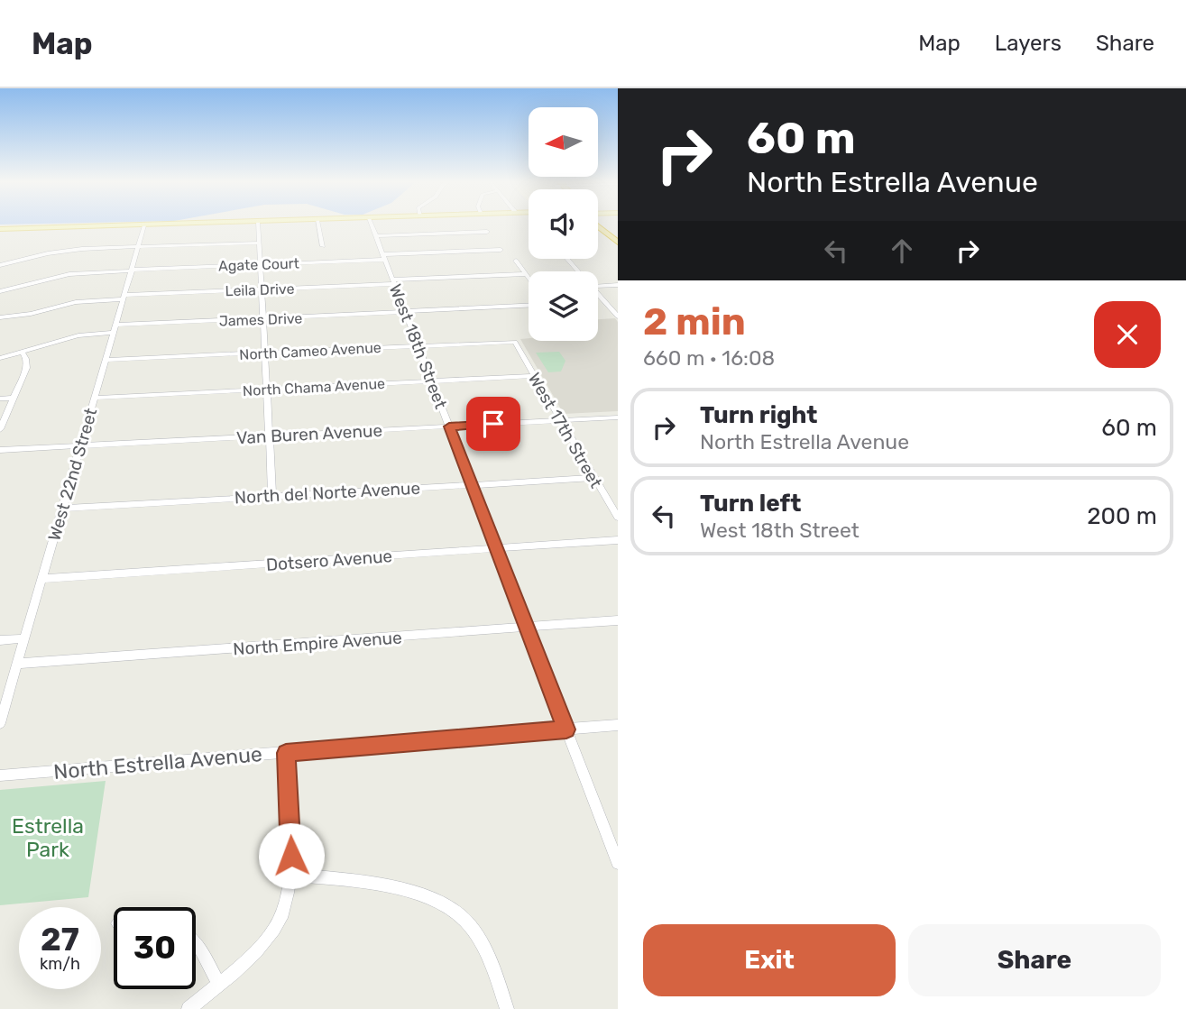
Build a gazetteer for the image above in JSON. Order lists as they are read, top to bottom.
{
  "streets": {
    "street": [
      "Agate Court",
      "Leila Drive",
      "James Drive",
      "West 18th Street",
      "North Cameo Avenue",
      "North Chama Avenue",
      "West 17th Street",
      "Van Buren Avenue",
      "West 22nd Street",
      "North del Norte Avenue",
      "Dotsero Avenue",
      "North Empire Avenue",
      "North Estrella Avenue"
    ]
  },
  "crossings": [
    ["Agate Court", "West 18th Street"],
    ["Agate Court", "West 22nd Street"],
    ["Leila Drive", "West 18th Street"],
    ["Leila Drive", "West 22nd Street"],
    ["James Drive", "West 18th Street"],
    ["James Drive", "West 22nd Street"],
    ["West 18th Street", "North Cameo Avenue"],
    ["West 18th Street", "North Chama Avenue"],
    ["West 18th Street", "Van Buren Avenue"],
    ["West 18th Street", "North del Norte Avenue"],
    ["West 18th Street", "Dotsero Avenue"],
    ["West 18th Street", "North Empire Avenue"],
    ["West 18th Street", "North Estrella Avenue"],
    ["North Cameo Avenue", "West 17th Street"],
    ["North Cameo Avenue", "West 22nd Street"],
    ["North Chama Avenue", "West 17th Street"],
    ["North Chama Avenue", "West 22nd Street"],
    ["West 17th Street", "Van Buren Avenue"],
    ["West 17th Street", "North del Norte Avenue"],
    ["Van Buren Avenue", "West 22nd Street"],
    ["West 22nd Street", "North del Norte Avenue"],
    ["West 22nd Street", "Dotsero Avenue"],
    ["West 22nd Street", "North Empire Avenue"]
  ],
  "parks": ["Estrella Park"],
  "north": "left",
  "page": {
    "header": "Map",
    "nav": ["Map", "Layers", "Share"],
    "turn": ["60 m", "North Estrella Avenue"],
    "heading": ["2 min", "660 m · 16:08"],
    "list": [
      {
        "name": "Turn right",
        "note": "North Estrella Avenue",
        "value": "60 m"
      },
      {
        "name": "Turn left",
        "note": "West 18th Street",
        "value": "200 m"
      }
    ],
    "speed": "27 km/h",
    "limit": "30",
    "buttons": ["Exit", "Share"]
  }
}
